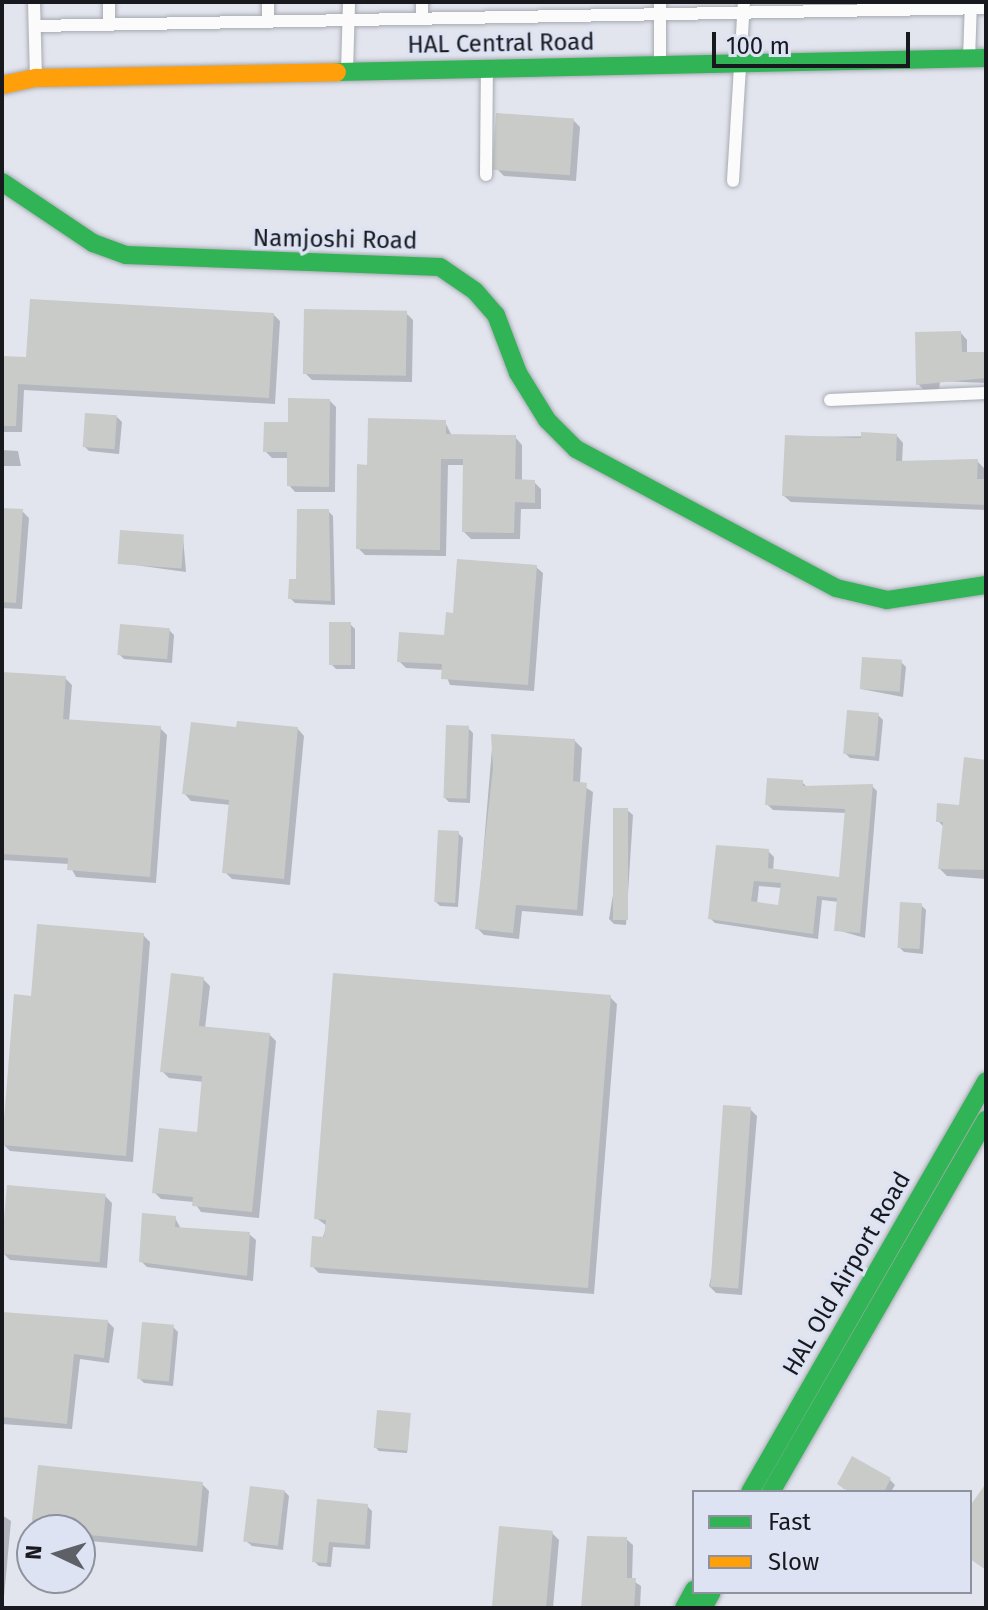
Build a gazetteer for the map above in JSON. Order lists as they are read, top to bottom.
{
  "streets": {
    "main road": ["HAL Central Road", "Namjoshi Road", "HAL Old Airport Road"]
  },
  "legend": ["Fast", "Slow"],
  "scale_bar": "100 m",
  "north": "left"
}
